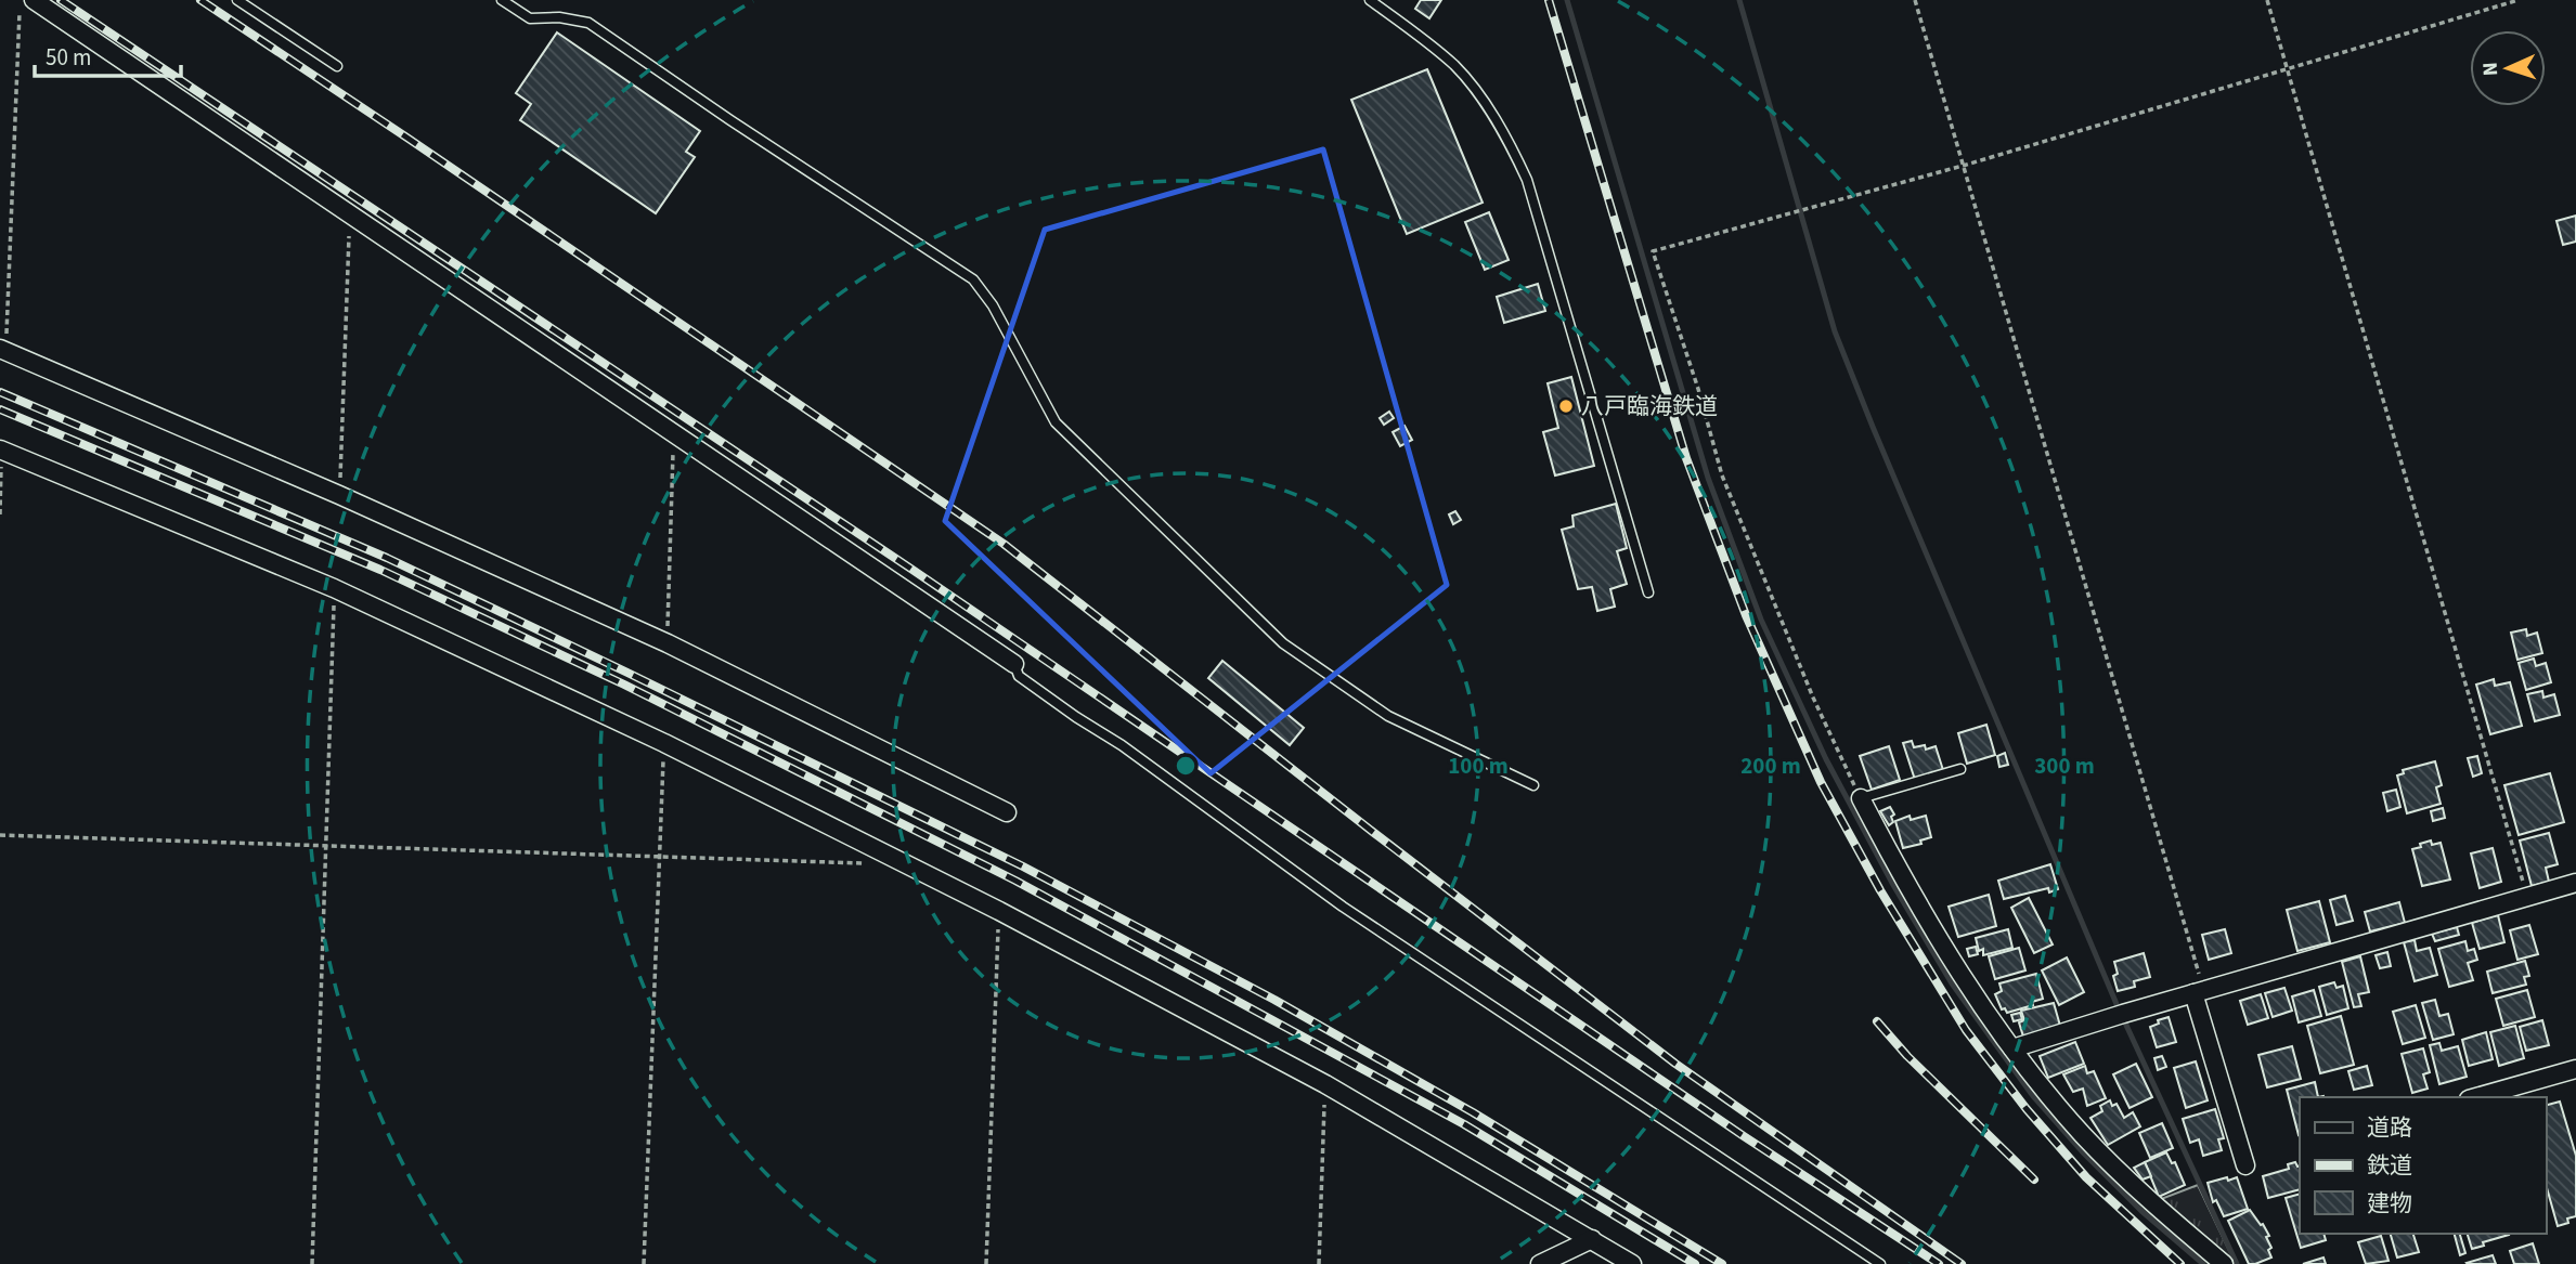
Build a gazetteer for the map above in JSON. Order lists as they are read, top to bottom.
{
  "places": ["八戸臨海鉄道"],
  "legend": ["道路", "鉄道", "建物"],
  "scale_bar": "50 m",
  "north": "left",
  "rings": ["100 m", "200 m", "300 m"]
}
